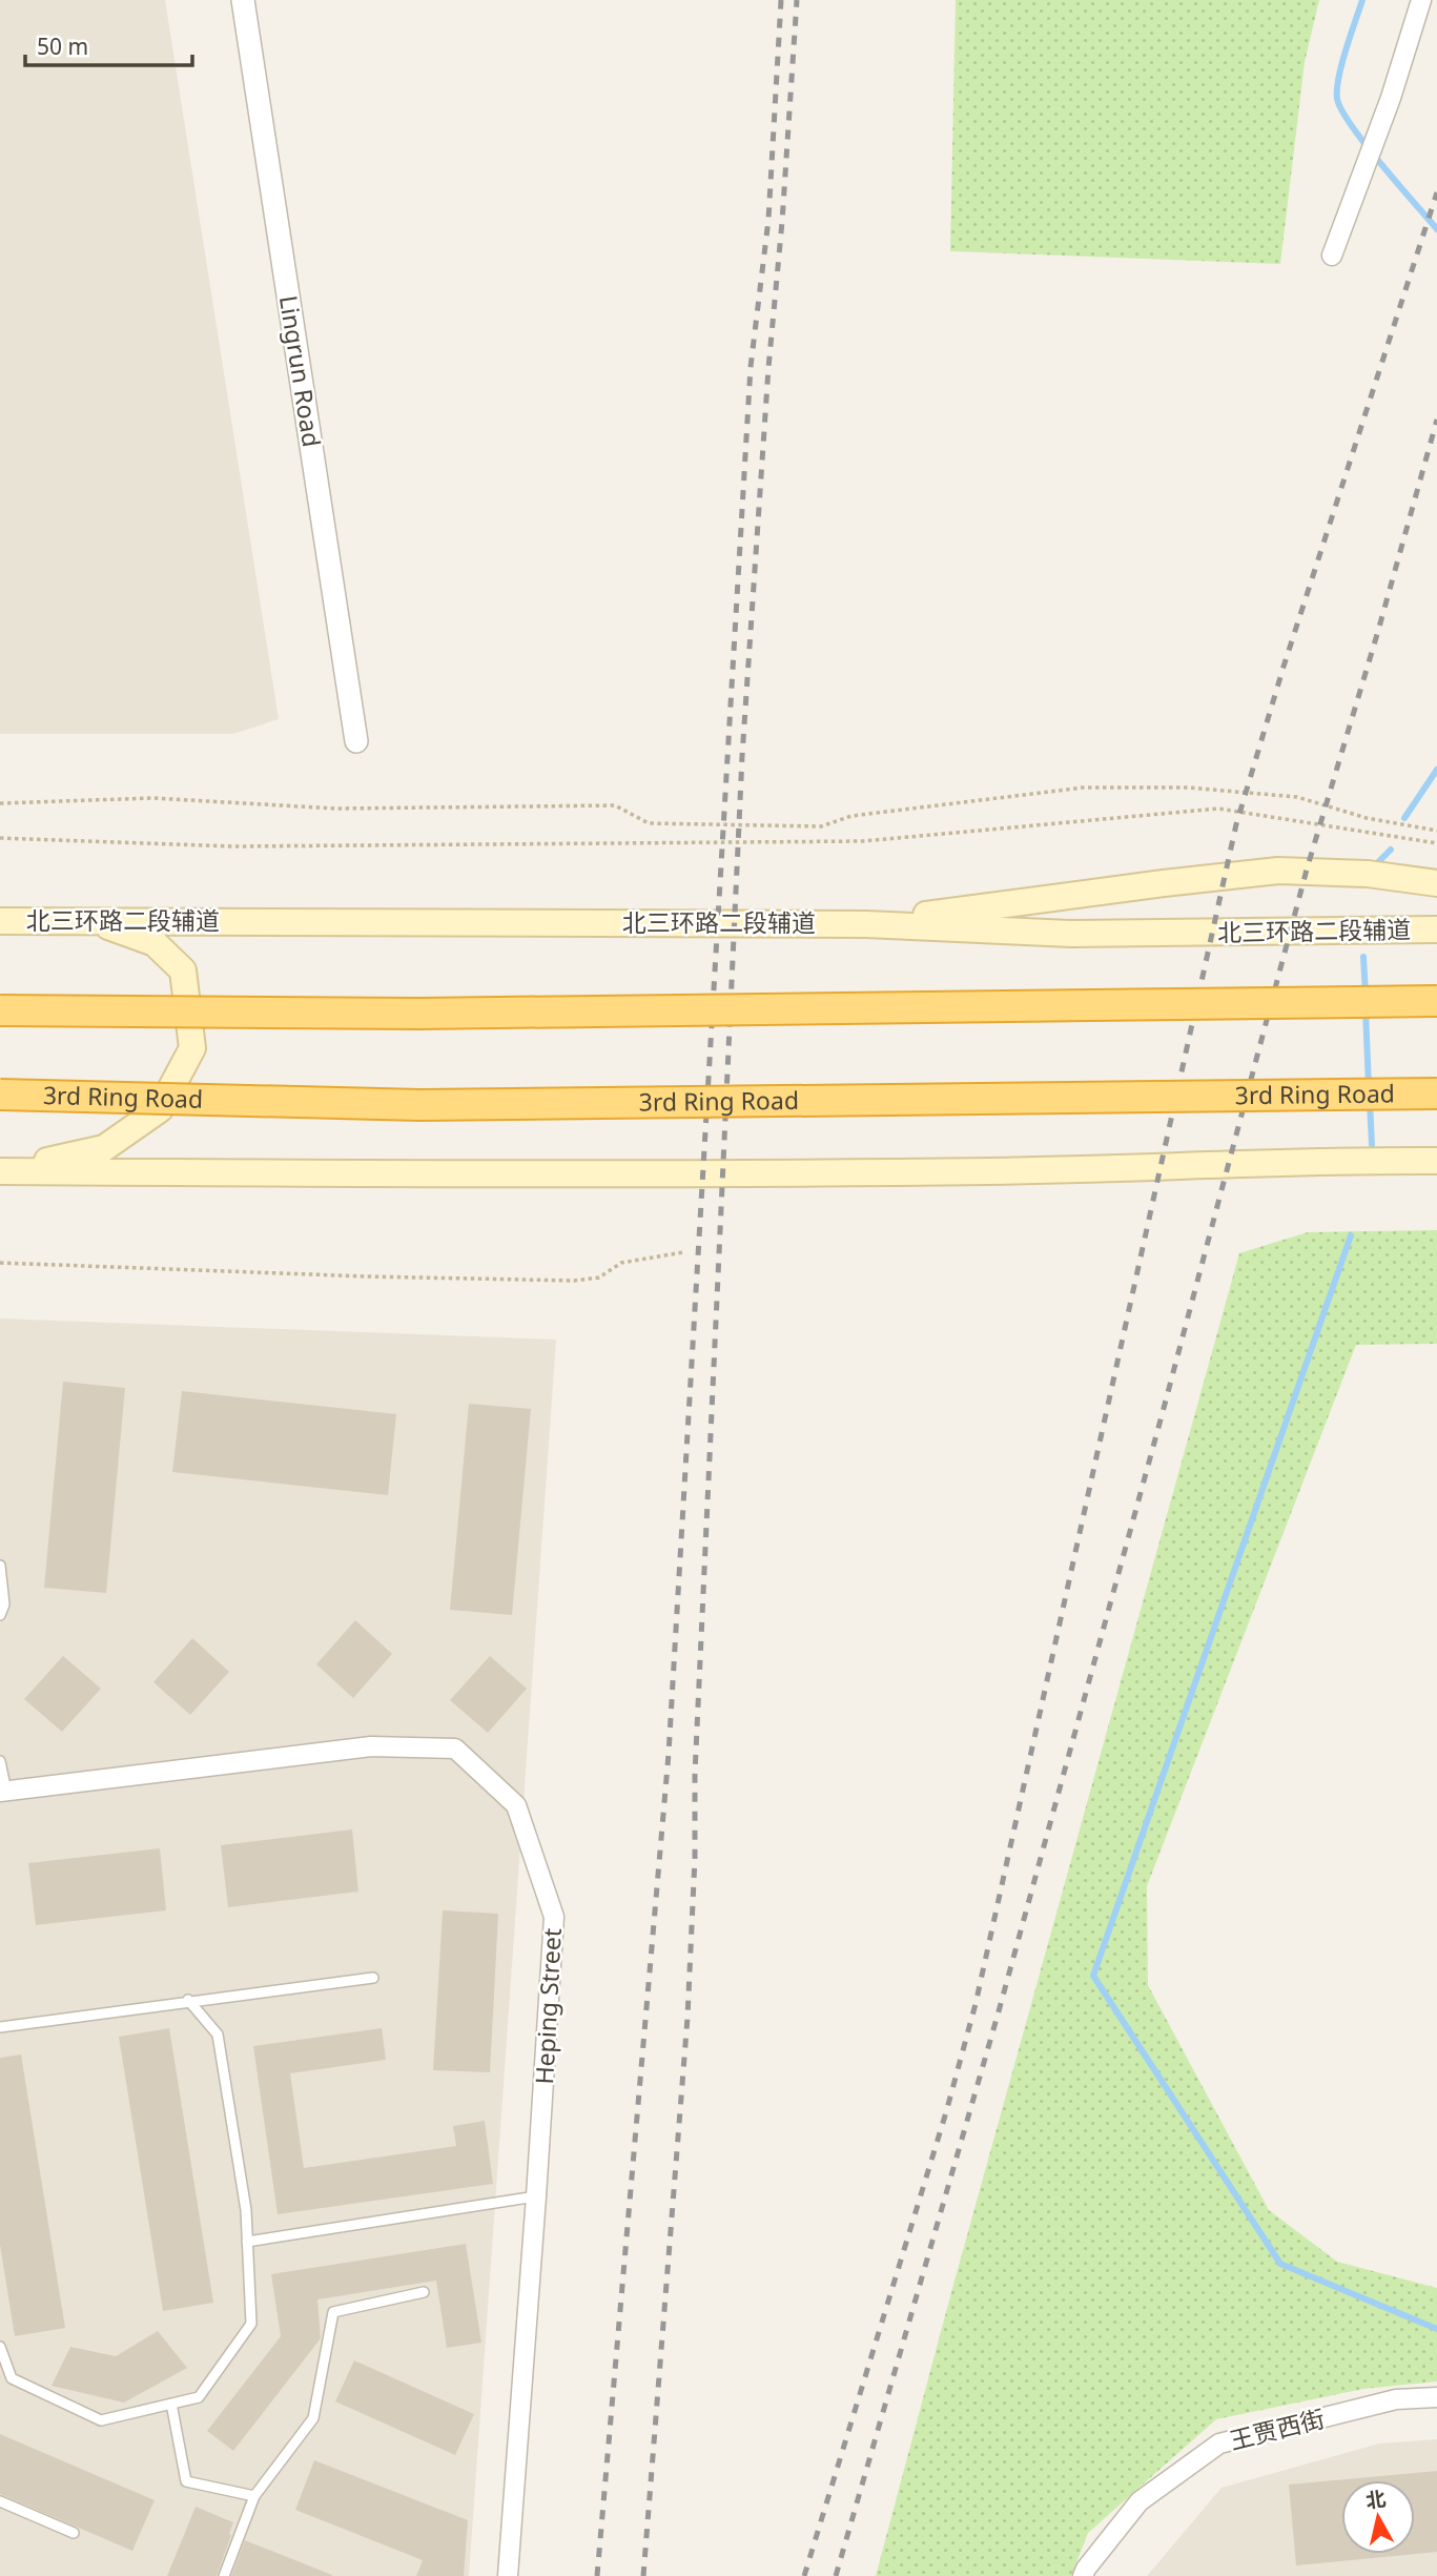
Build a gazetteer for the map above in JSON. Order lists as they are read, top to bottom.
{
  "streets": {
    "highway": ["3rd Ring Road"],
    "main road": ["北三环路二段辅道"],
    "street": ["Lingrun Road", "Heping Street", "王贾西街"]
  },
  "scale_bar": "50 m",
  "north": "top"
}
